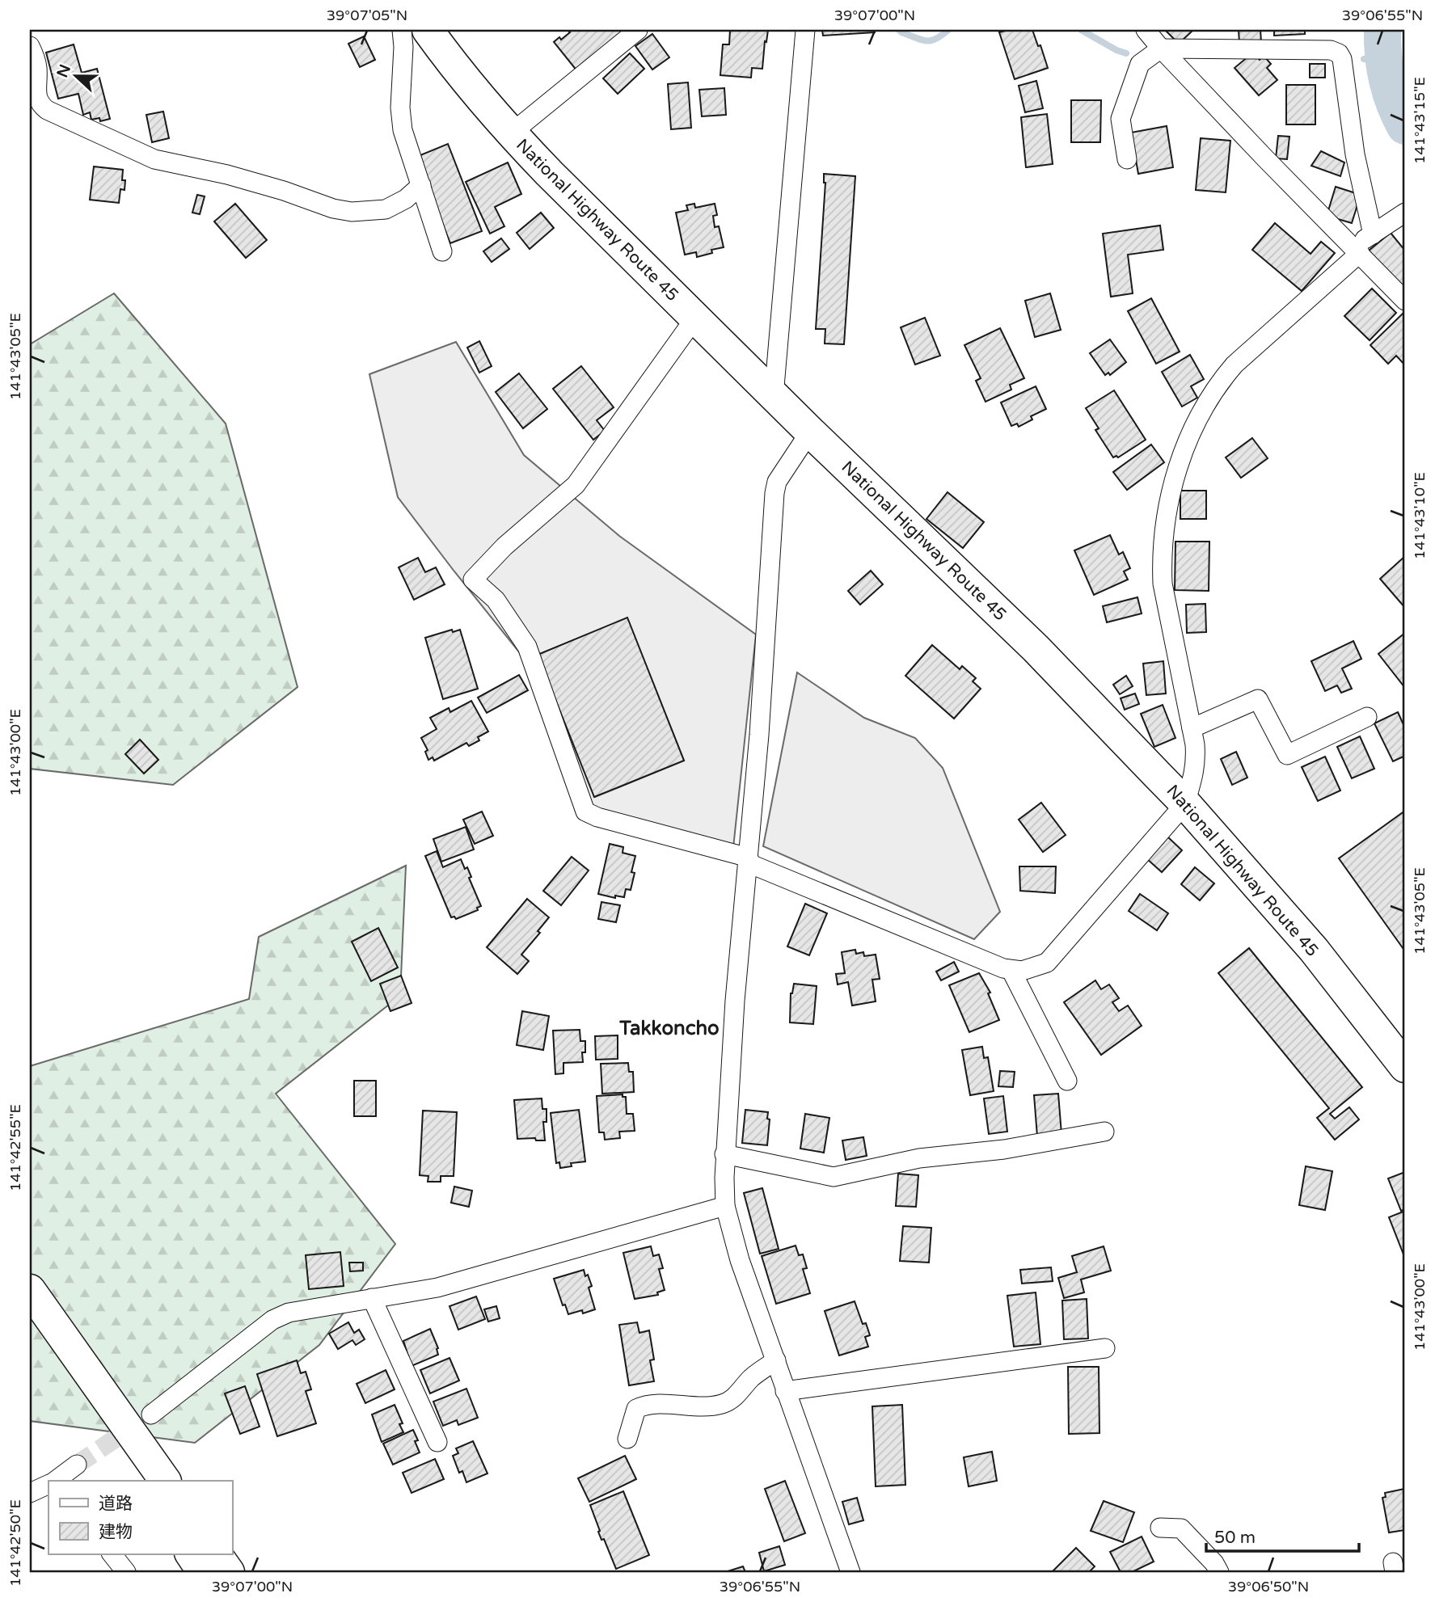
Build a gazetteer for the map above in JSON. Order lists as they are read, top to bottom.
{
  "streets": {
    "highway": ["National Highway Route 45"]
  },
  "districts": ["Takkoncho"],
  "legend": ["道路", "建物"],
  "scale_bar": "50 m",
  "north": "left",
  "coordinates": [
    "39°07'05\"N",
    "39°07'00\"N",
    "39°06'55\"N",
    "141°43'15\"E",
    "141°43'05\"E",
    "141°43'10\"E",
    "141°43'00\"E",
    "141°42'55\"E",
    "141°42'50\"E",
    "39°06'50\"N"
  ]
}
